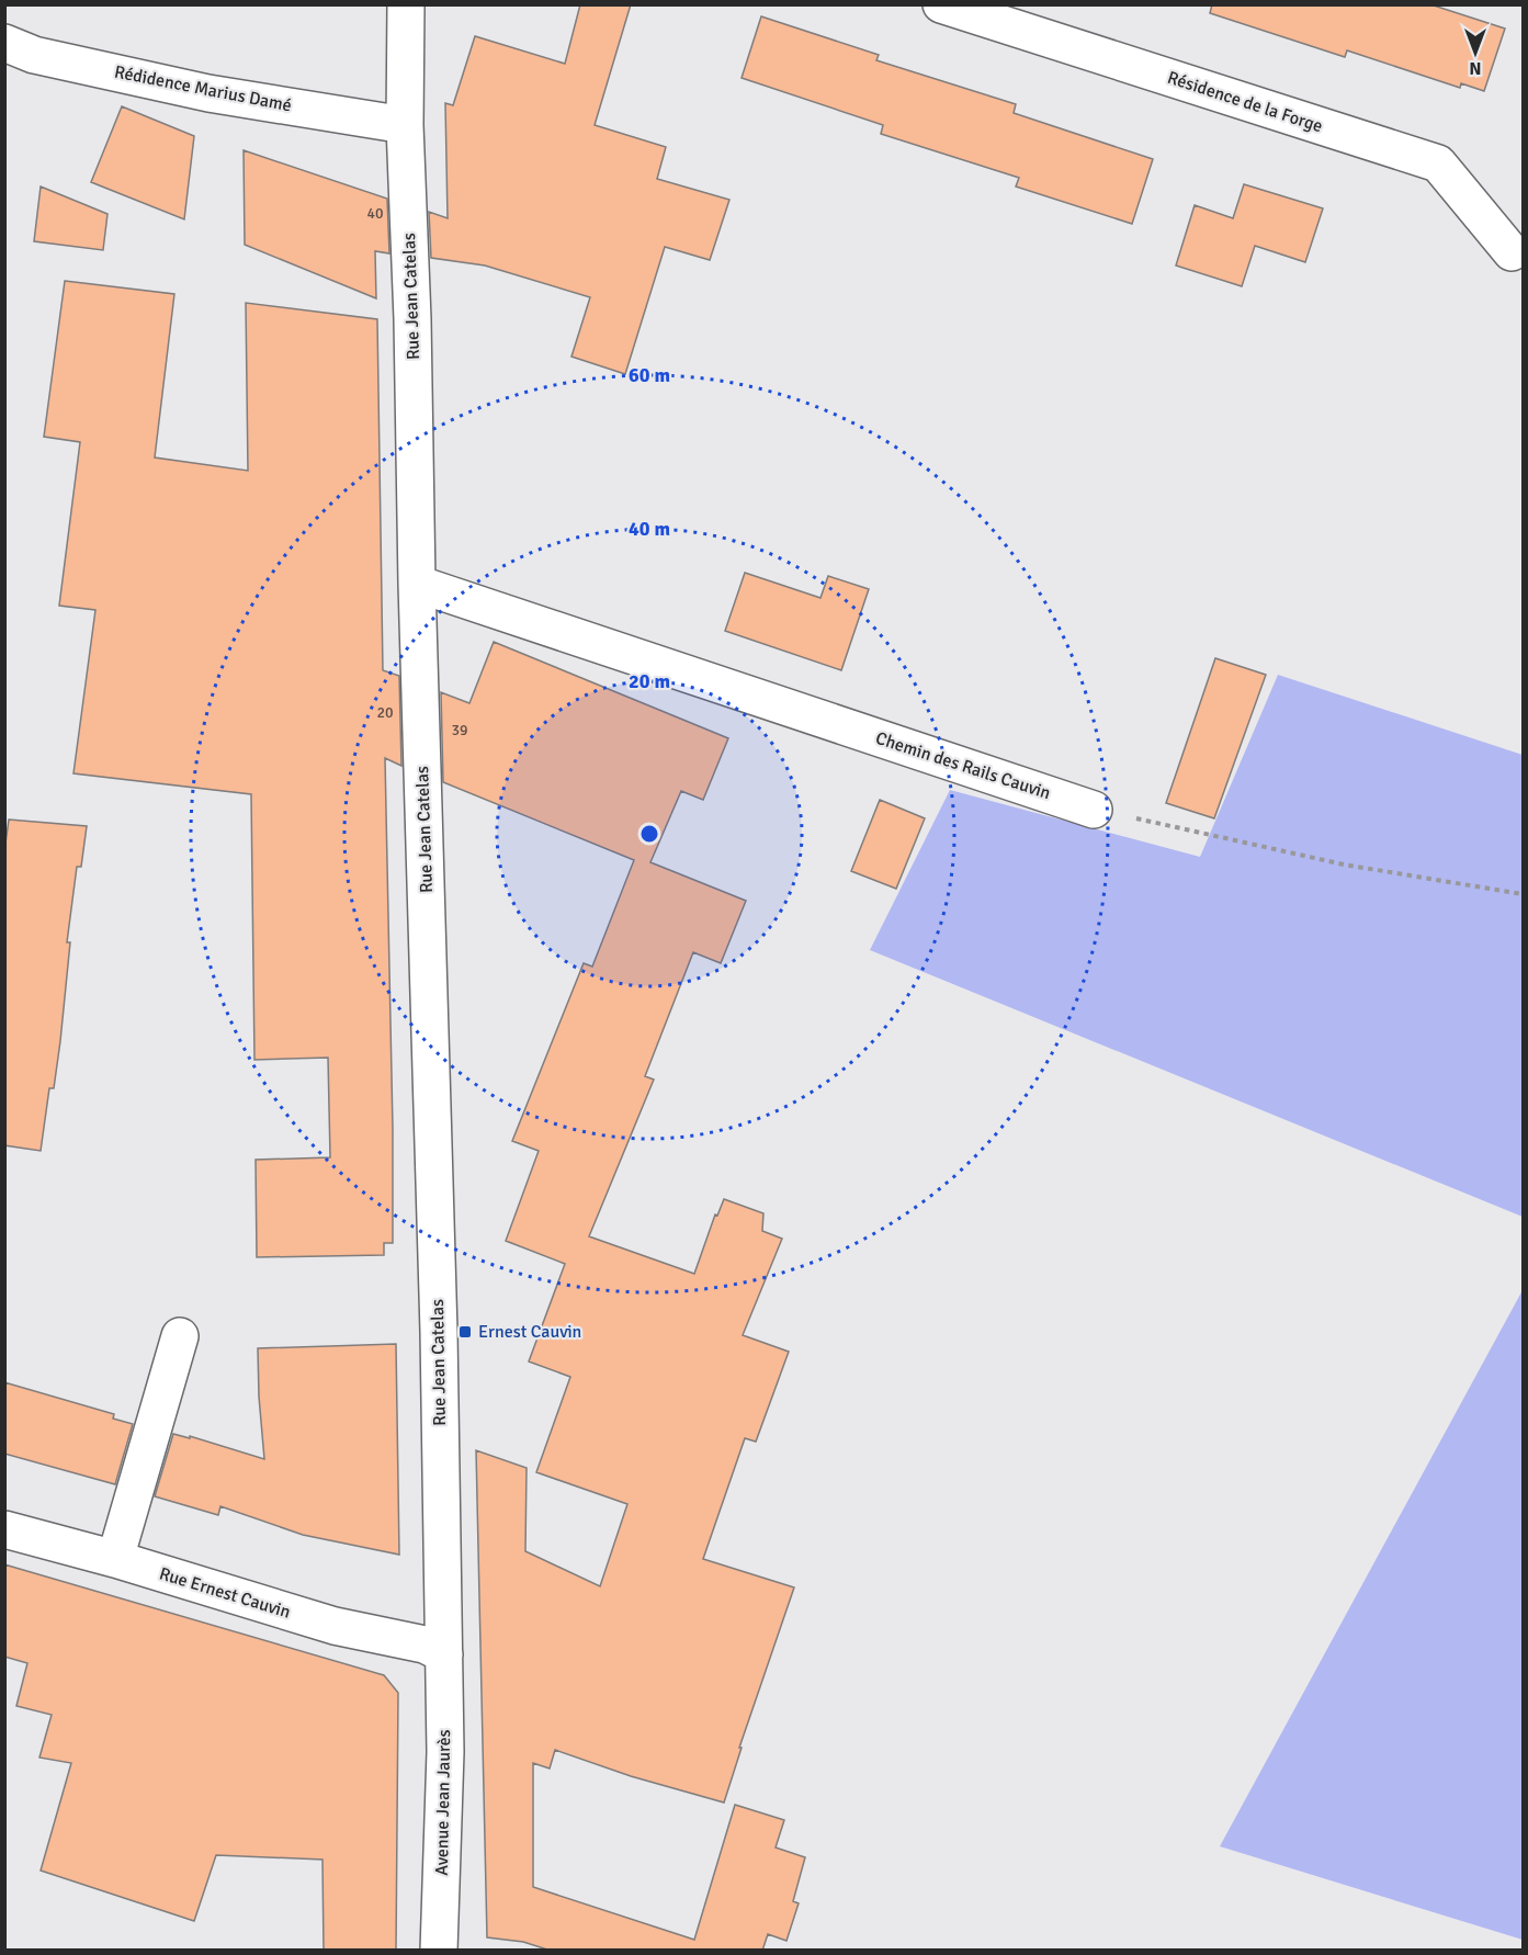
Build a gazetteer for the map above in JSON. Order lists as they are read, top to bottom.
{
  "streets": {
    "street": [
      "Rédidence Marius Damé",
      "Résidence de la Forge",
      "Rue Jean Catelas",
      "Chemin des Rails Cauvin",
      "Rue Ernest Cauvin",
      "Avenue Jean Jaurès"
    ]
  },
  "crossings": [
    ["Rédidence Marius Damé", "Rue Jean Catelas"],
    ["Rue Jean Catelas", "Chemin des Rails Cauvin"],
    ["Rue Jean Catelas", "Rue Ernest Cauvin"],
    ["Rue Jean Catelas", "Avenue Jean Jaurès"],
    ["Rue Ernest Cauvin", "Avenue Jean Jaurès"]
  ],
  "places": {
    "transit": ["Ernest Cauvin"]
  },
  "house_numbers": ["40", "20", "39"],
  "north": "bottom",
  "rings": ["60 m", "40 m", "20 m"]
}
